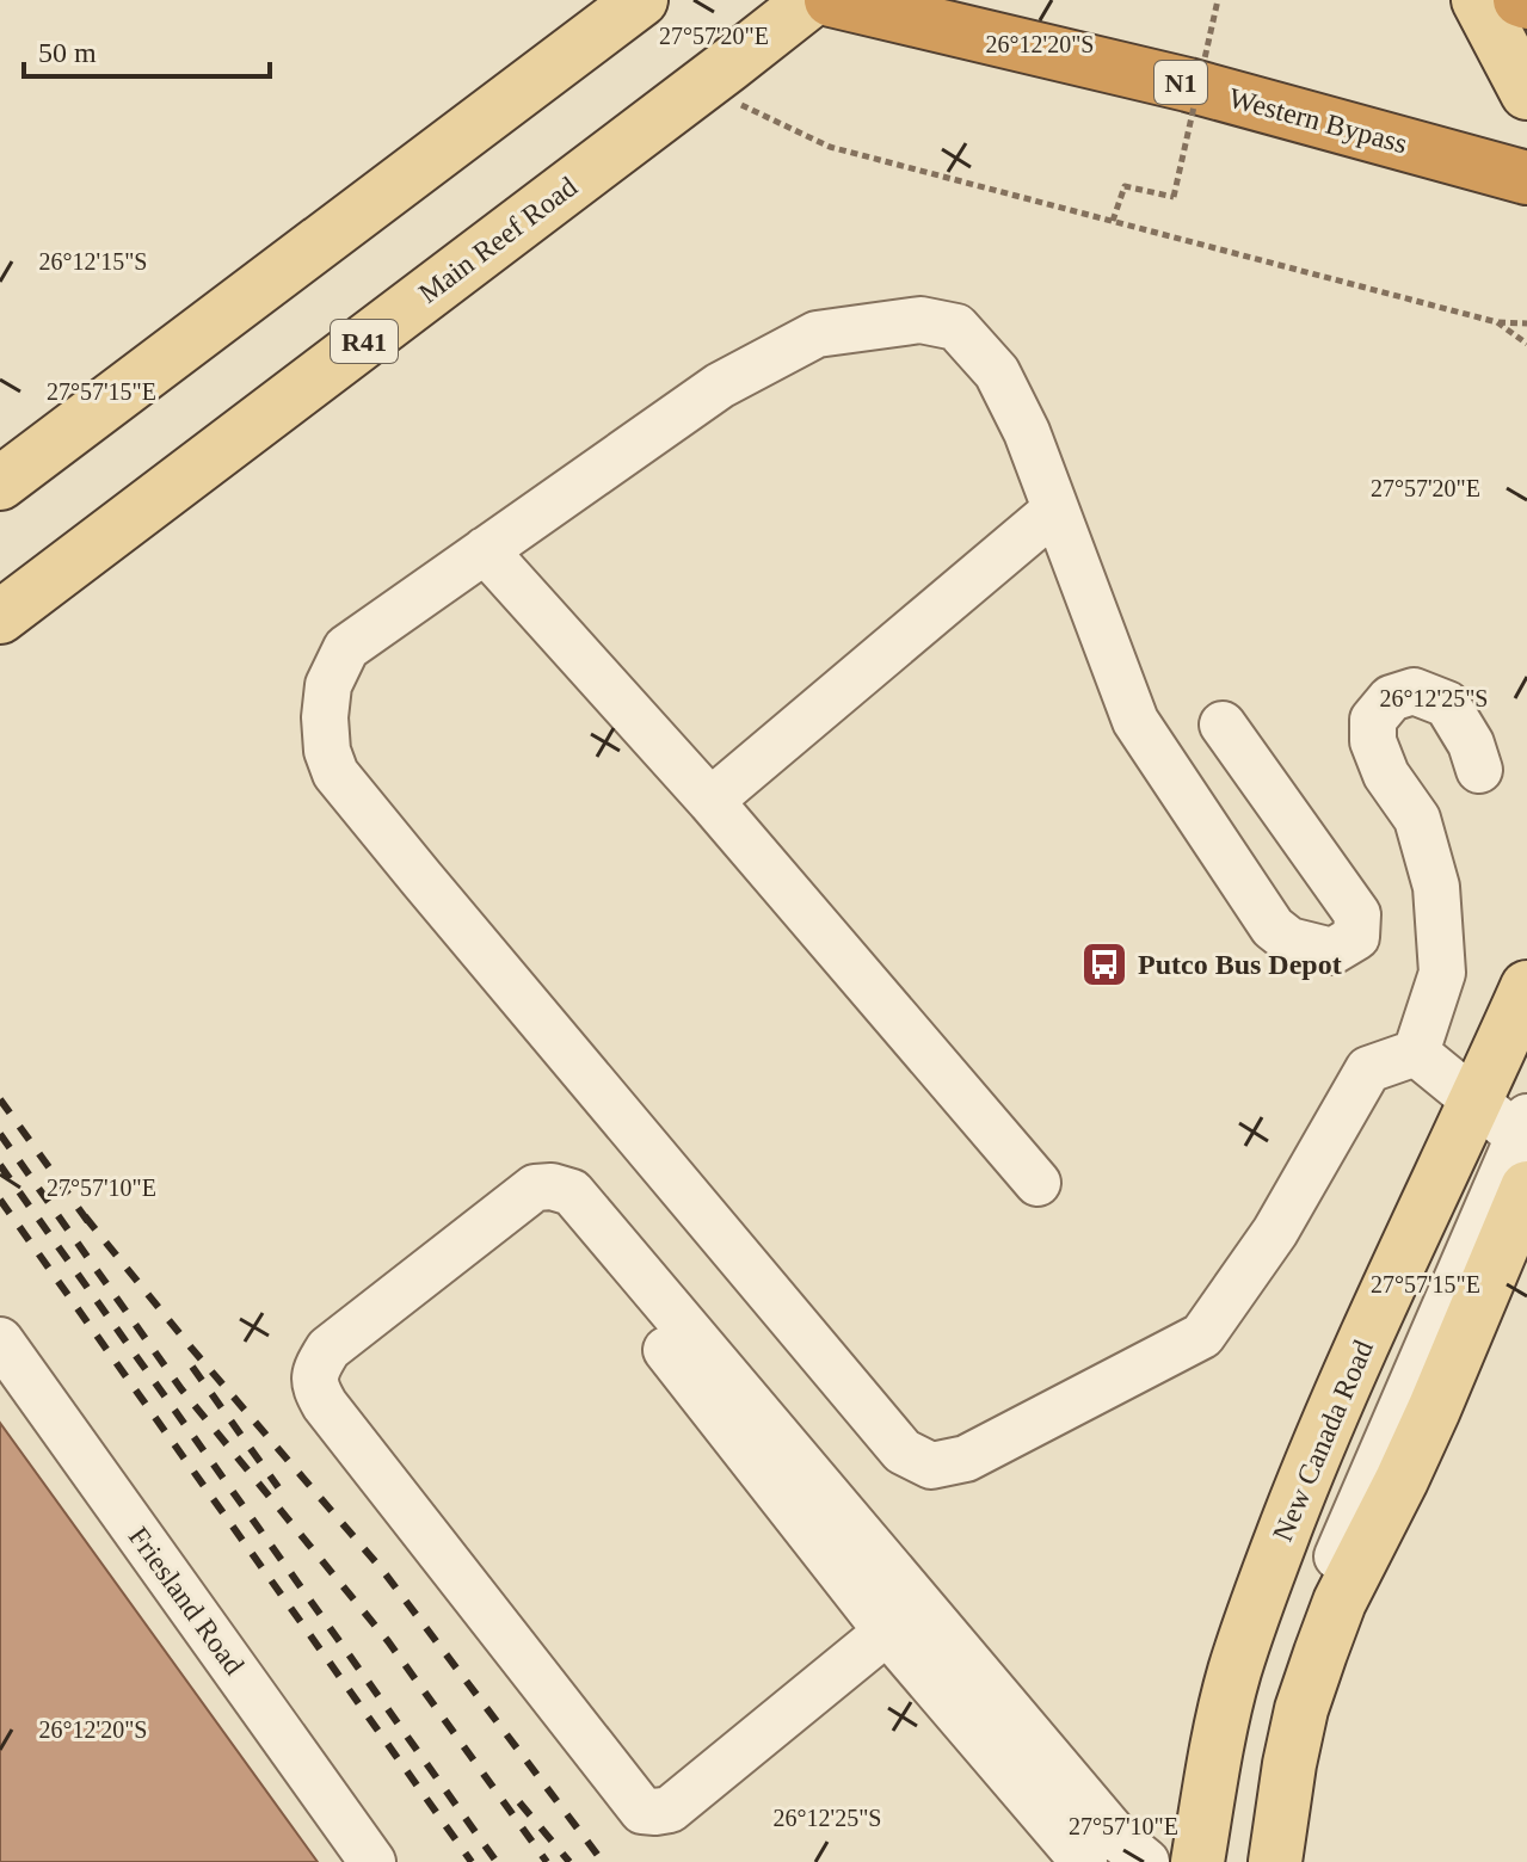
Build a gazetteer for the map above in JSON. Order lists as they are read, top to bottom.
{
  "streets": {
    "highway": ["N1", "Western Bypass"],
    "main road": ["Main Reef Road", "R41", "New Canada Road"],
    "lane": ["Friesland Road"]
  },
  "places": {
    "bus stop": ["Putco Bus Depot"]
  },
  "scale_bar": "50 m",
  "coordinates": [
    "27°57'20\"E",
    "26°12'20\"S",
    "26°12'15\"S",
    "27°57'15\"E",
    "26°12'25\"S",
    "27°57'10\"E"
  ]
}
